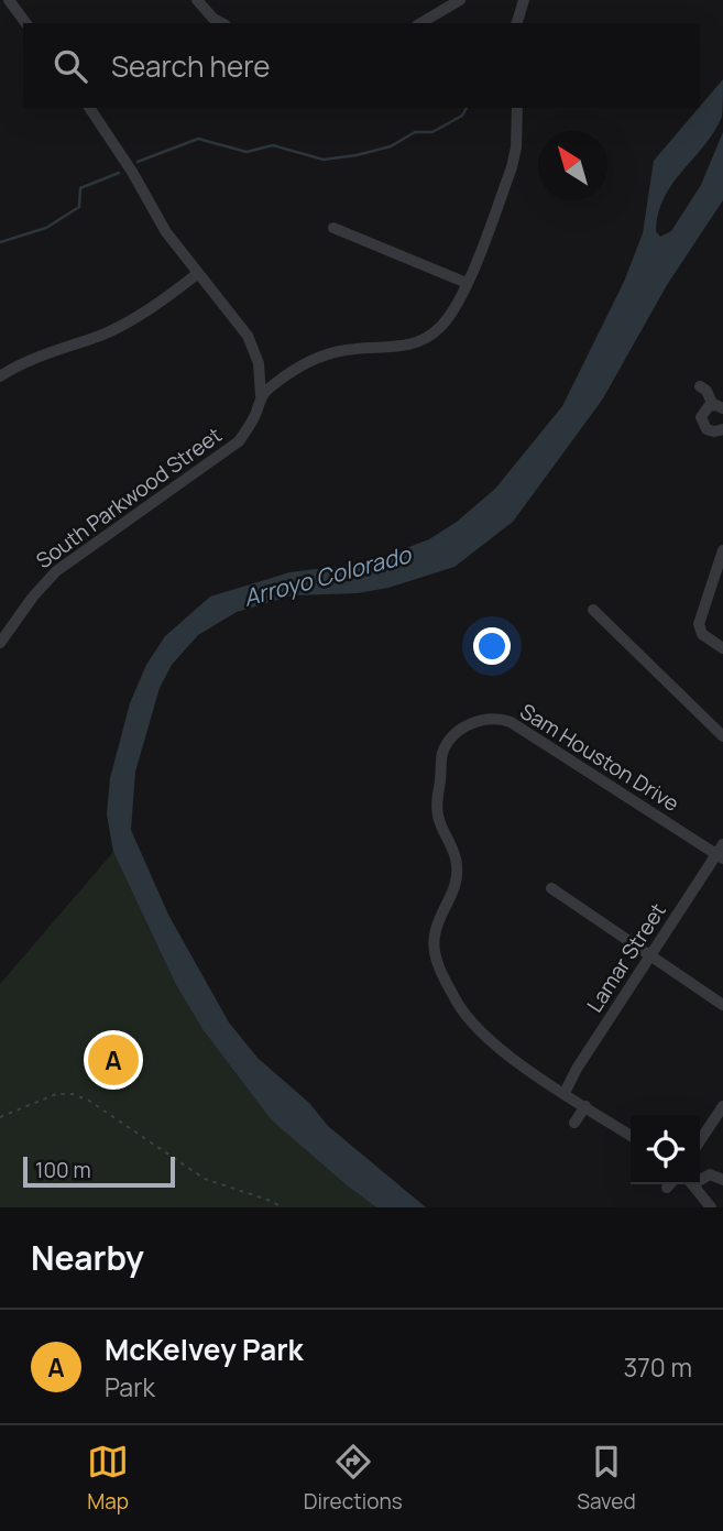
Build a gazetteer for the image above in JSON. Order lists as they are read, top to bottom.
{
  "streets": {
    "street": ["South Parkwood Street", "Sam Houston Drive", "Lamar Street"]
  },
  "crossings": [
    ["Sam Houston Drive", "Lamar Street"]
  ],
  "water": ["Arroyo Colorado"],
  "scale_bar": "100 m",
  "north": "top left",
  "page": {
    "search": "Search here",
    "pins": "A",
    "scale": "100 m",
    "heading": "Nearby",
    "list": [
      {
        "mark": "A",
        "name": "McKelvey Park",
        "note": "Park",
        "value": "370 m"
      }
    ],
    "nav": ["Map", "Directions", "Saved"]
  }
}
